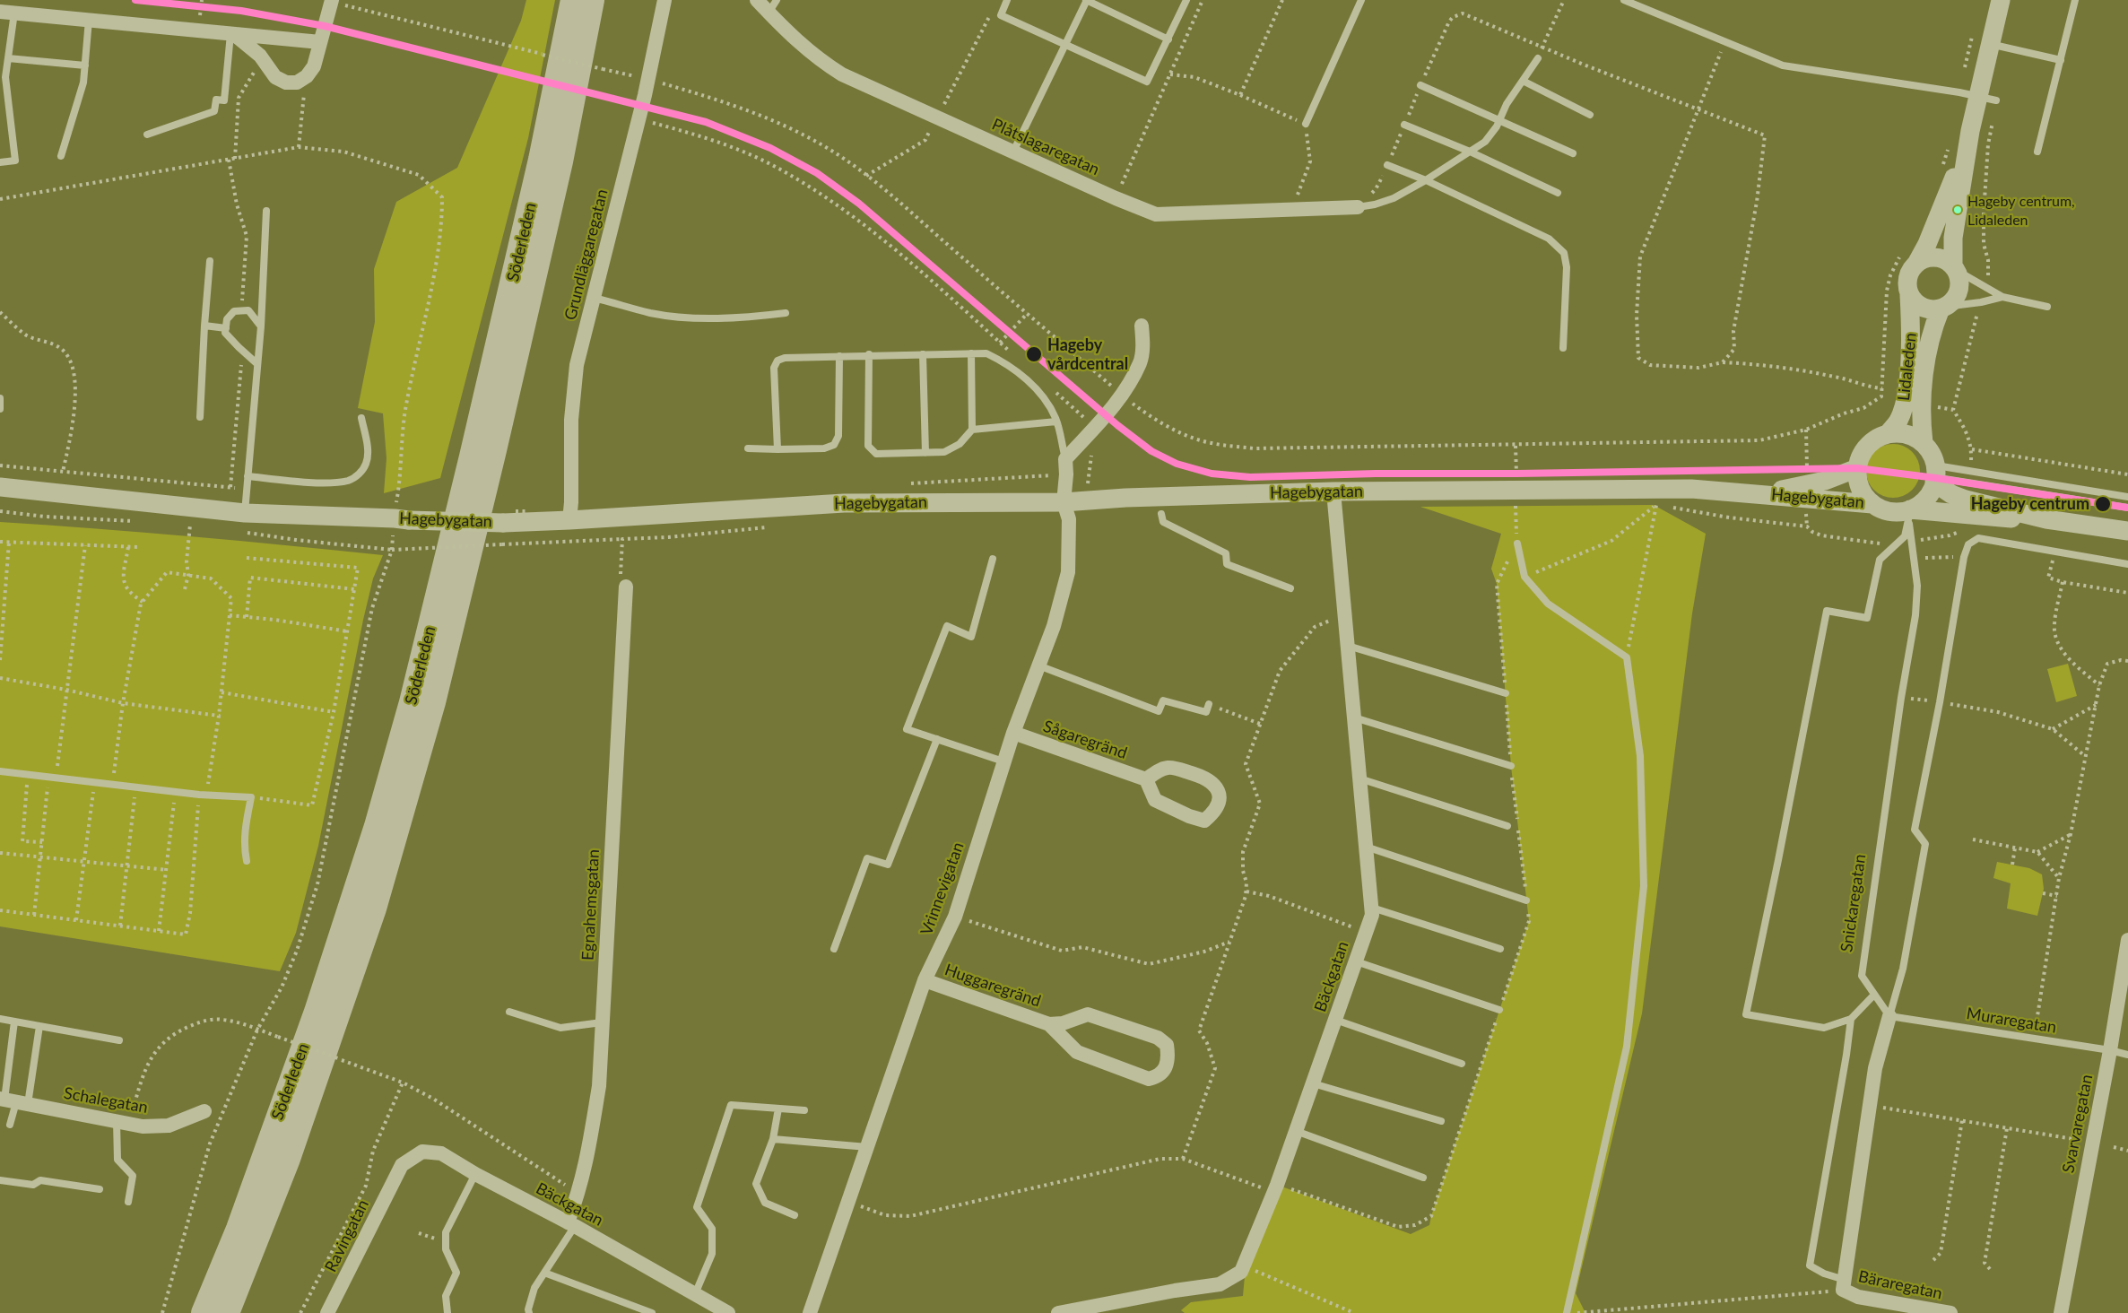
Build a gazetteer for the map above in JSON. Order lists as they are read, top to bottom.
{
  "streets": {
    "highway": ["Söderleden"],
    "street": [
      "Plåtslagaregatan",
      "Grundläggaregatan",
      "Lidaleden",
      "Hagebygatan",
      "Sågaregränd",
      "Vrinnevigatan",
      "Egnahemsgatan",
      "Bäckgatan",
      "Huggaregränd",
      "Schalegatan",
      "Svarvaregatan",
      "Ravingatan",
      "Bäraregatan"
    ],
    "lane": ["Snickaregatan", "Muraregatan"]
  },
  "crossings": [
    ["Grundläggaregatan", "Hagebygatan"],
    ["Lidaleden", "Hagebygatan"],
    ["Lidaleden", "Snickaregatan"],
    ["Hagebygatan", "Vrinnevigatan"],
    ["Hagebygatan", "Snickaregatan"],
    ["Hagebygatan", "Bäckgatan"],
    ["Sågaregränd", "Vrinnevigatan"],
    ["Vrinnevigatan", "Huggaregränd"],
    ["Snickaregatan", "Muraregatan"],
    ["Egnahemsgatan", "Bäckgatan"],
    ["Bäckgatan", "Ravingatan"],
    ["Muraregatan", "Svarvaregatan"]
  ],
  "places": ["Hageby centrum, Lidaleden", "Hageby vårdcentral", "Hageby centrum"]
}
